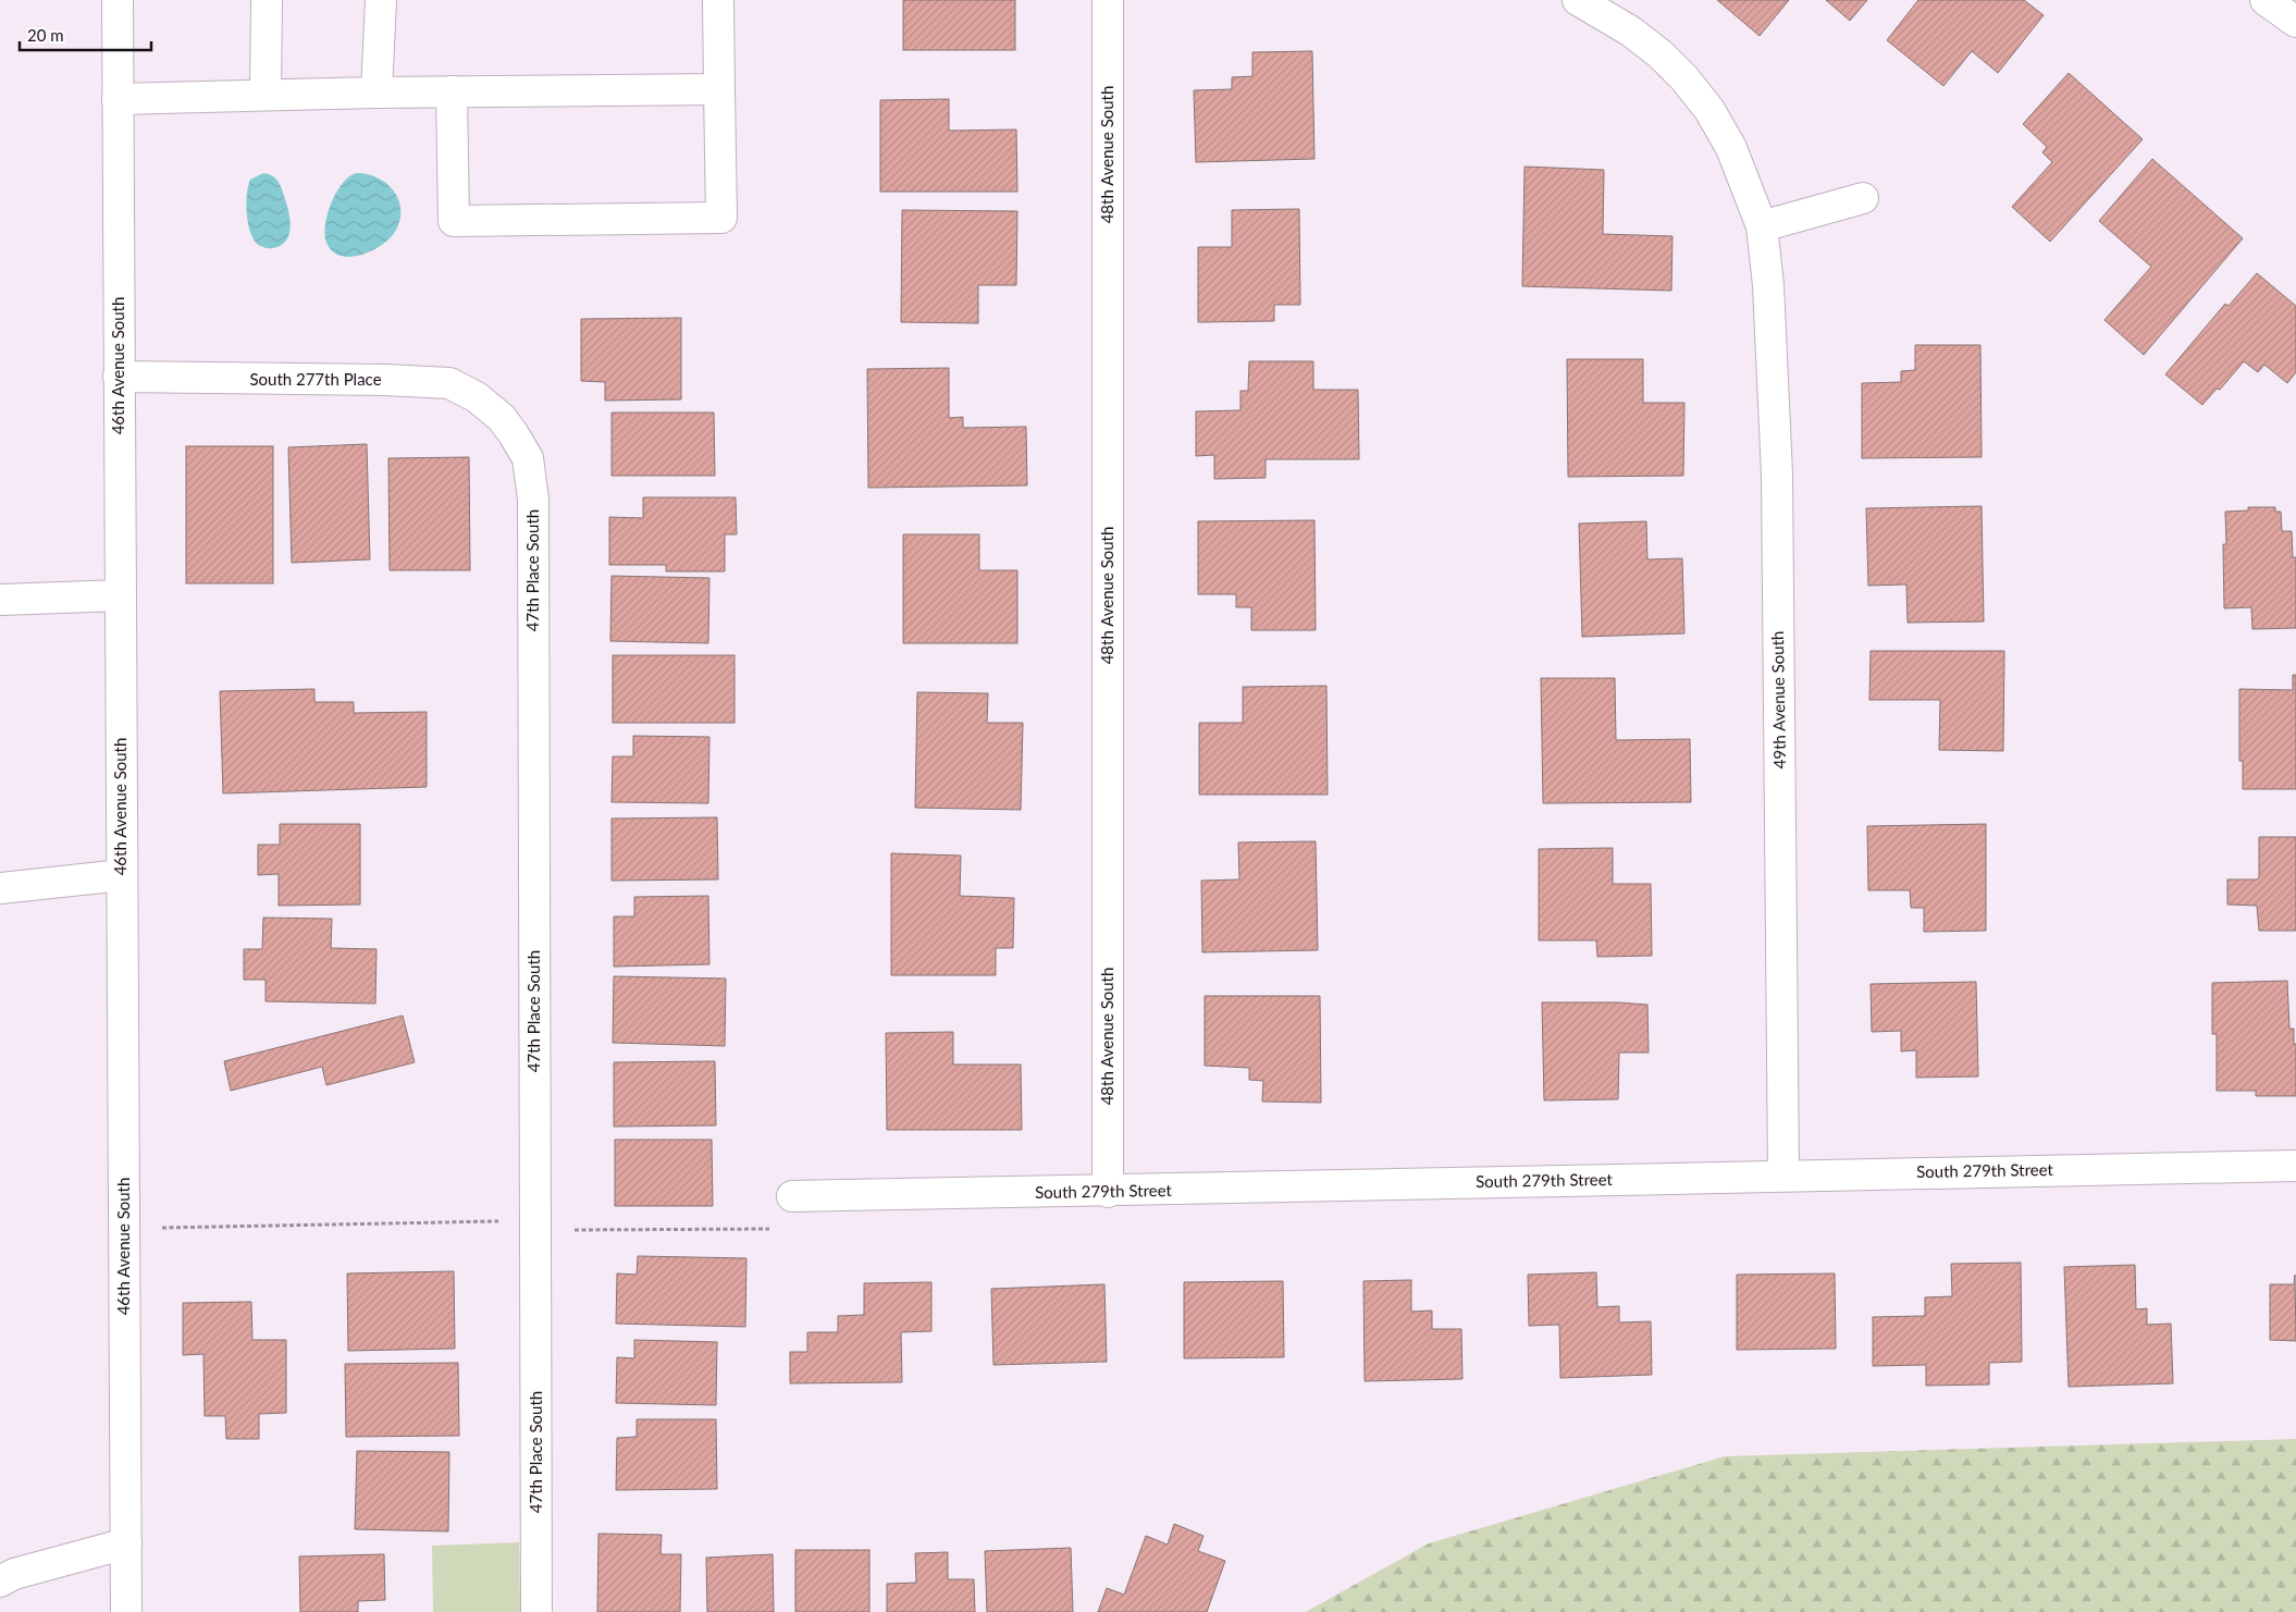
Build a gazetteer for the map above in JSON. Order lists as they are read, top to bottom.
{
  "streets": {
    "street": [
      "48th Avenue South",
      "46th Avenue South",
      "South 277th Place",
      "47th Place South",
      "49th Avenue South",
      "South 279th Street"
    ]
  },
  "crossings": [
    ["48th Avenue South", "South 279th Street"],
    ["46th Avenue South", "South 277th Place"],
    ["South 277th Place", "47th Place South"],
    ["49th Avenue South", "South 279th Street"]
  ],
  "scale_bar": "20 m"
}
